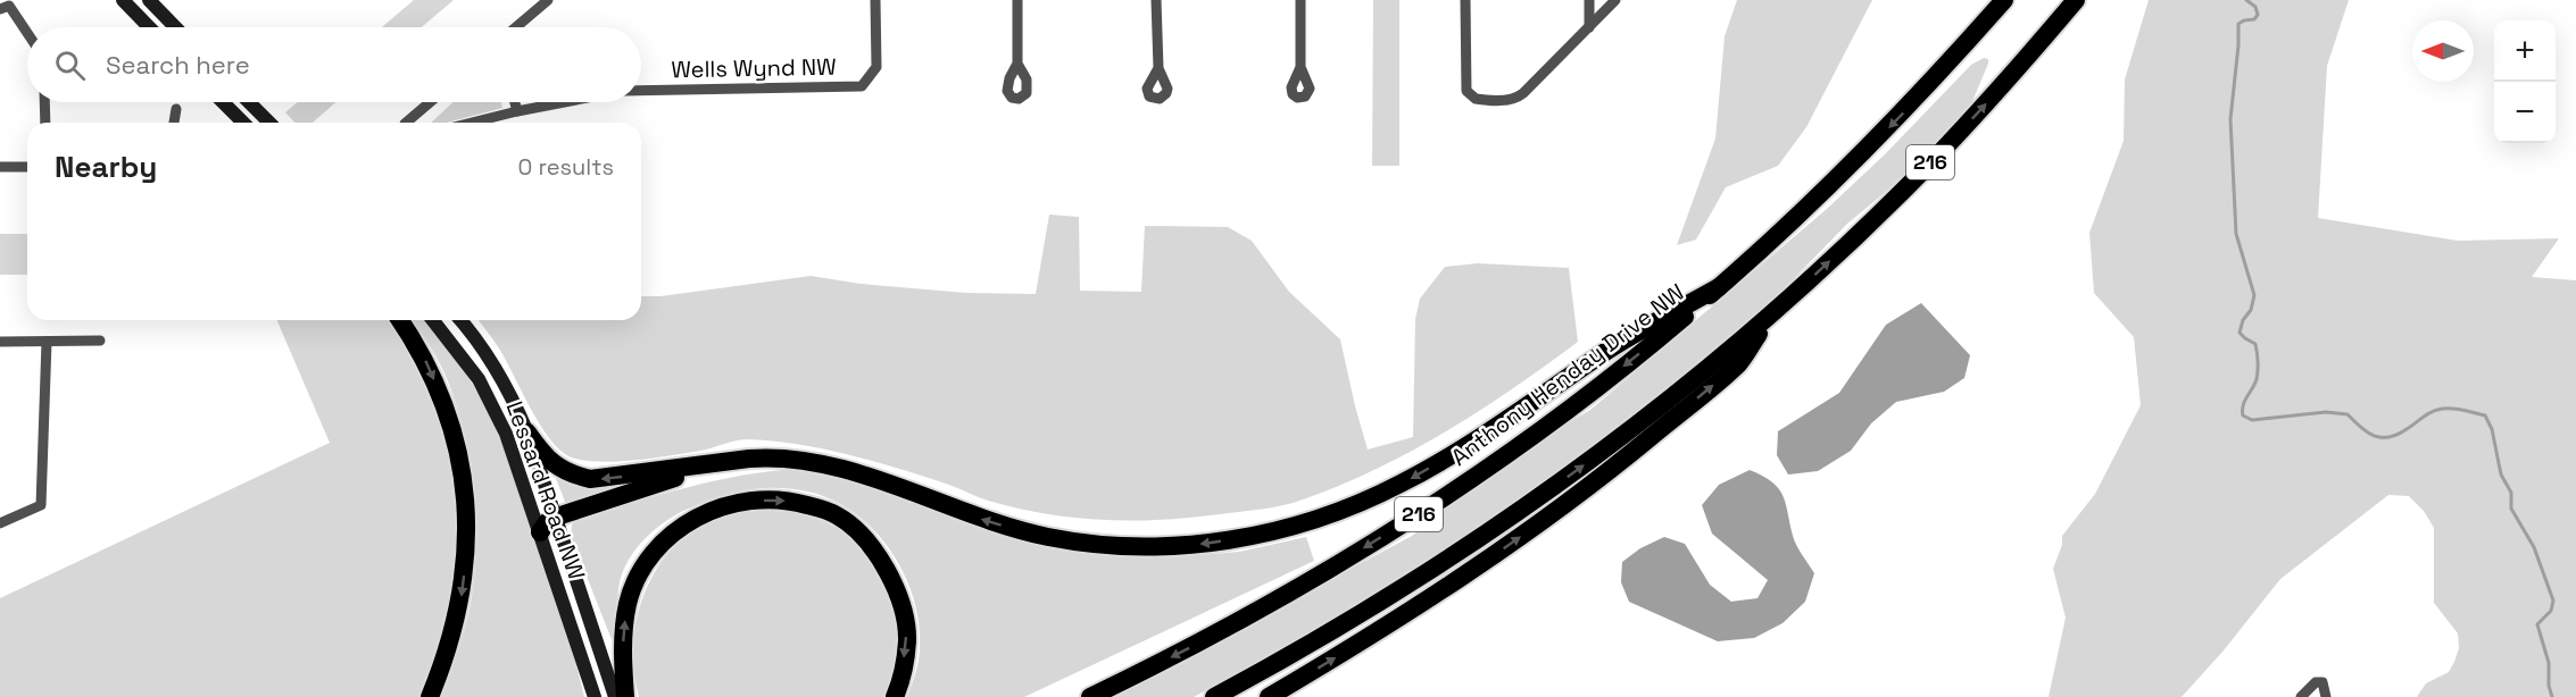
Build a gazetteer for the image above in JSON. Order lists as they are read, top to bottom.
{
  "streets": {
    "highway": ["216", "Anthony Henday Drive NW"],
    "main road": ["Lessard Road NW"],
    "street": ["Wells Wynd NW"]
  },
  "north": "left",
  "page": {
    "map_buttons": ["+", "−"],
    "search": "Search here",
    "heading": ["Nearby", "0 results"]
  }
}
